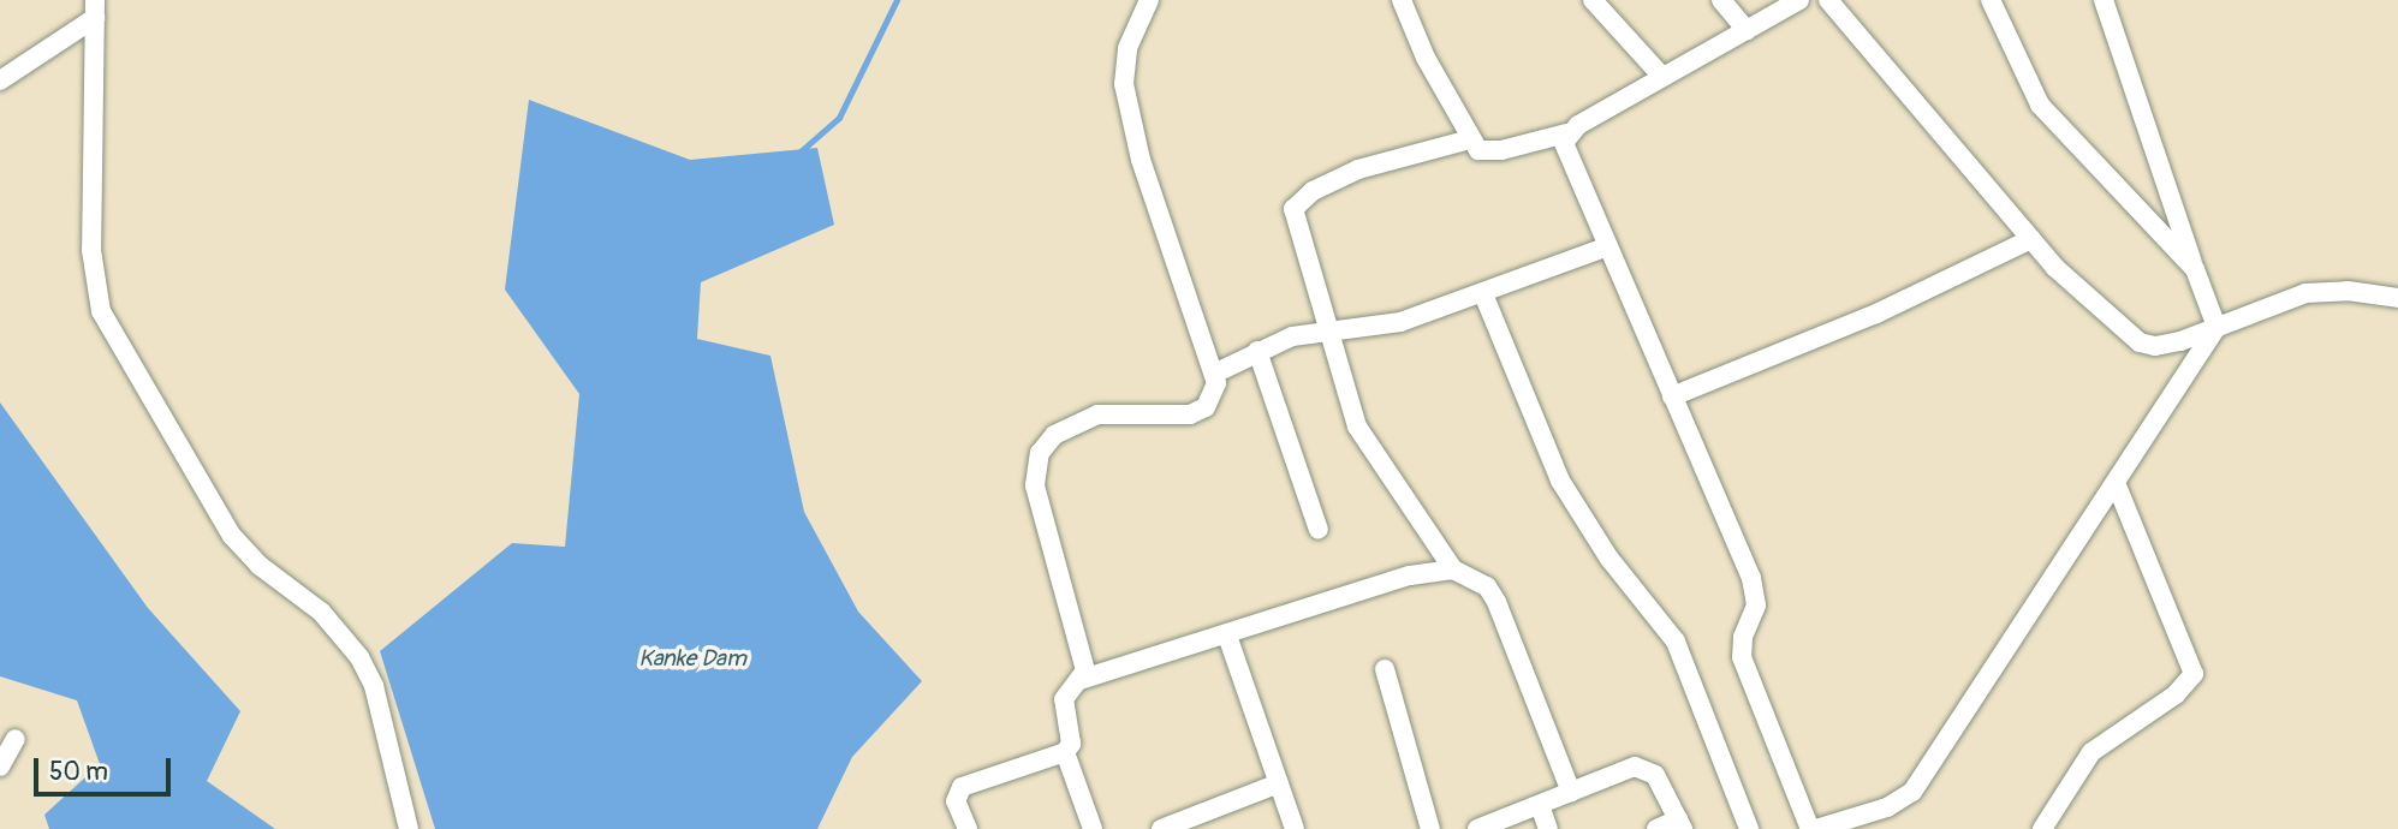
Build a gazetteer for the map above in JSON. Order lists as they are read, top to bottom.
{
  "water": ["Kanke Dam"],
  "scale_bar": "50 m"
}
